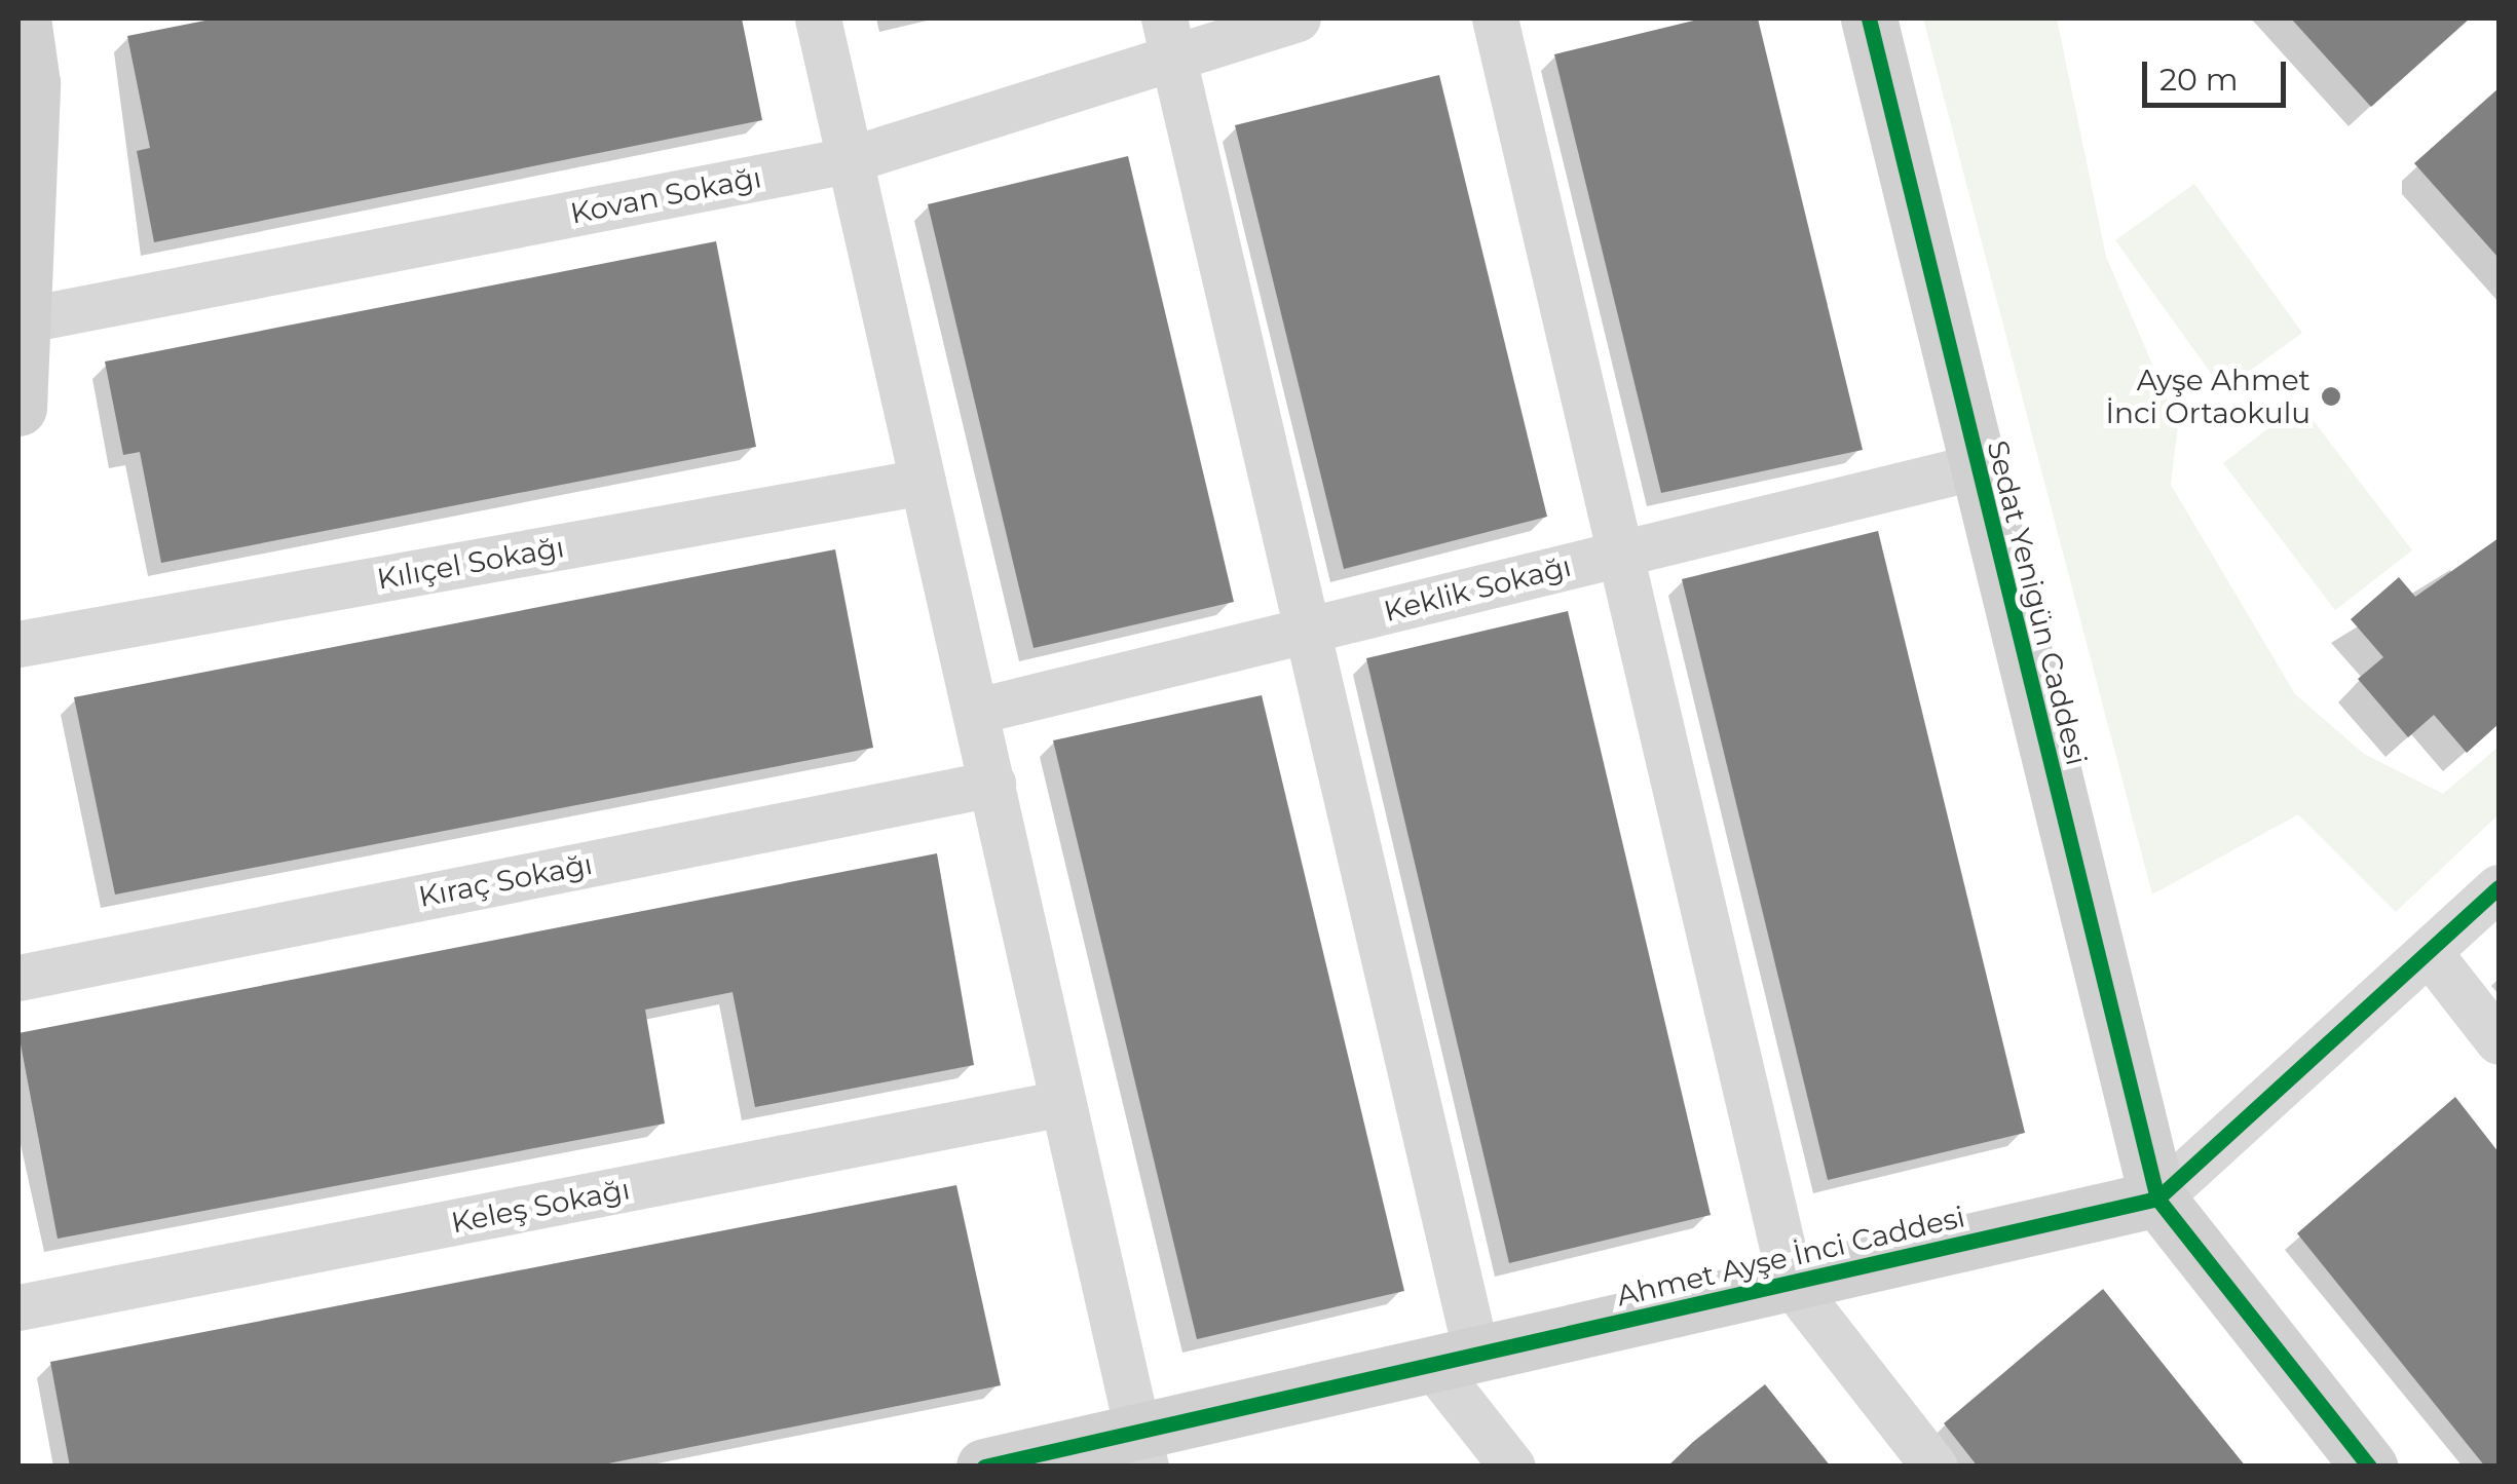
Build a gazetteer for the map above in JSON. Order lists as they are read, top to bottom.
{
  "streets": {
    "street": [
      "Kovan Sokağı",
      "Kılıçel Sokağı",
      "Keklik Sokağı",
      "Sedat Yenigün Caddesi",
      "Kıraç Sokağı",
      "Keleş Sokağı",
      "Ahmet Ayşe İnci Caddesi"
    ]
  },
  "crossings": [
    ["Keklik Sokağı", "Sedat Yenigün Caddesi"],
    ["Sedat Yenigün Caddesi", "Ahmet Ayşe İnci Caddesi"]
  ],
  "places": ["Ayşe Ahmet İnci Ortaokulu"],
  "scale_bar": "20 m"
}
